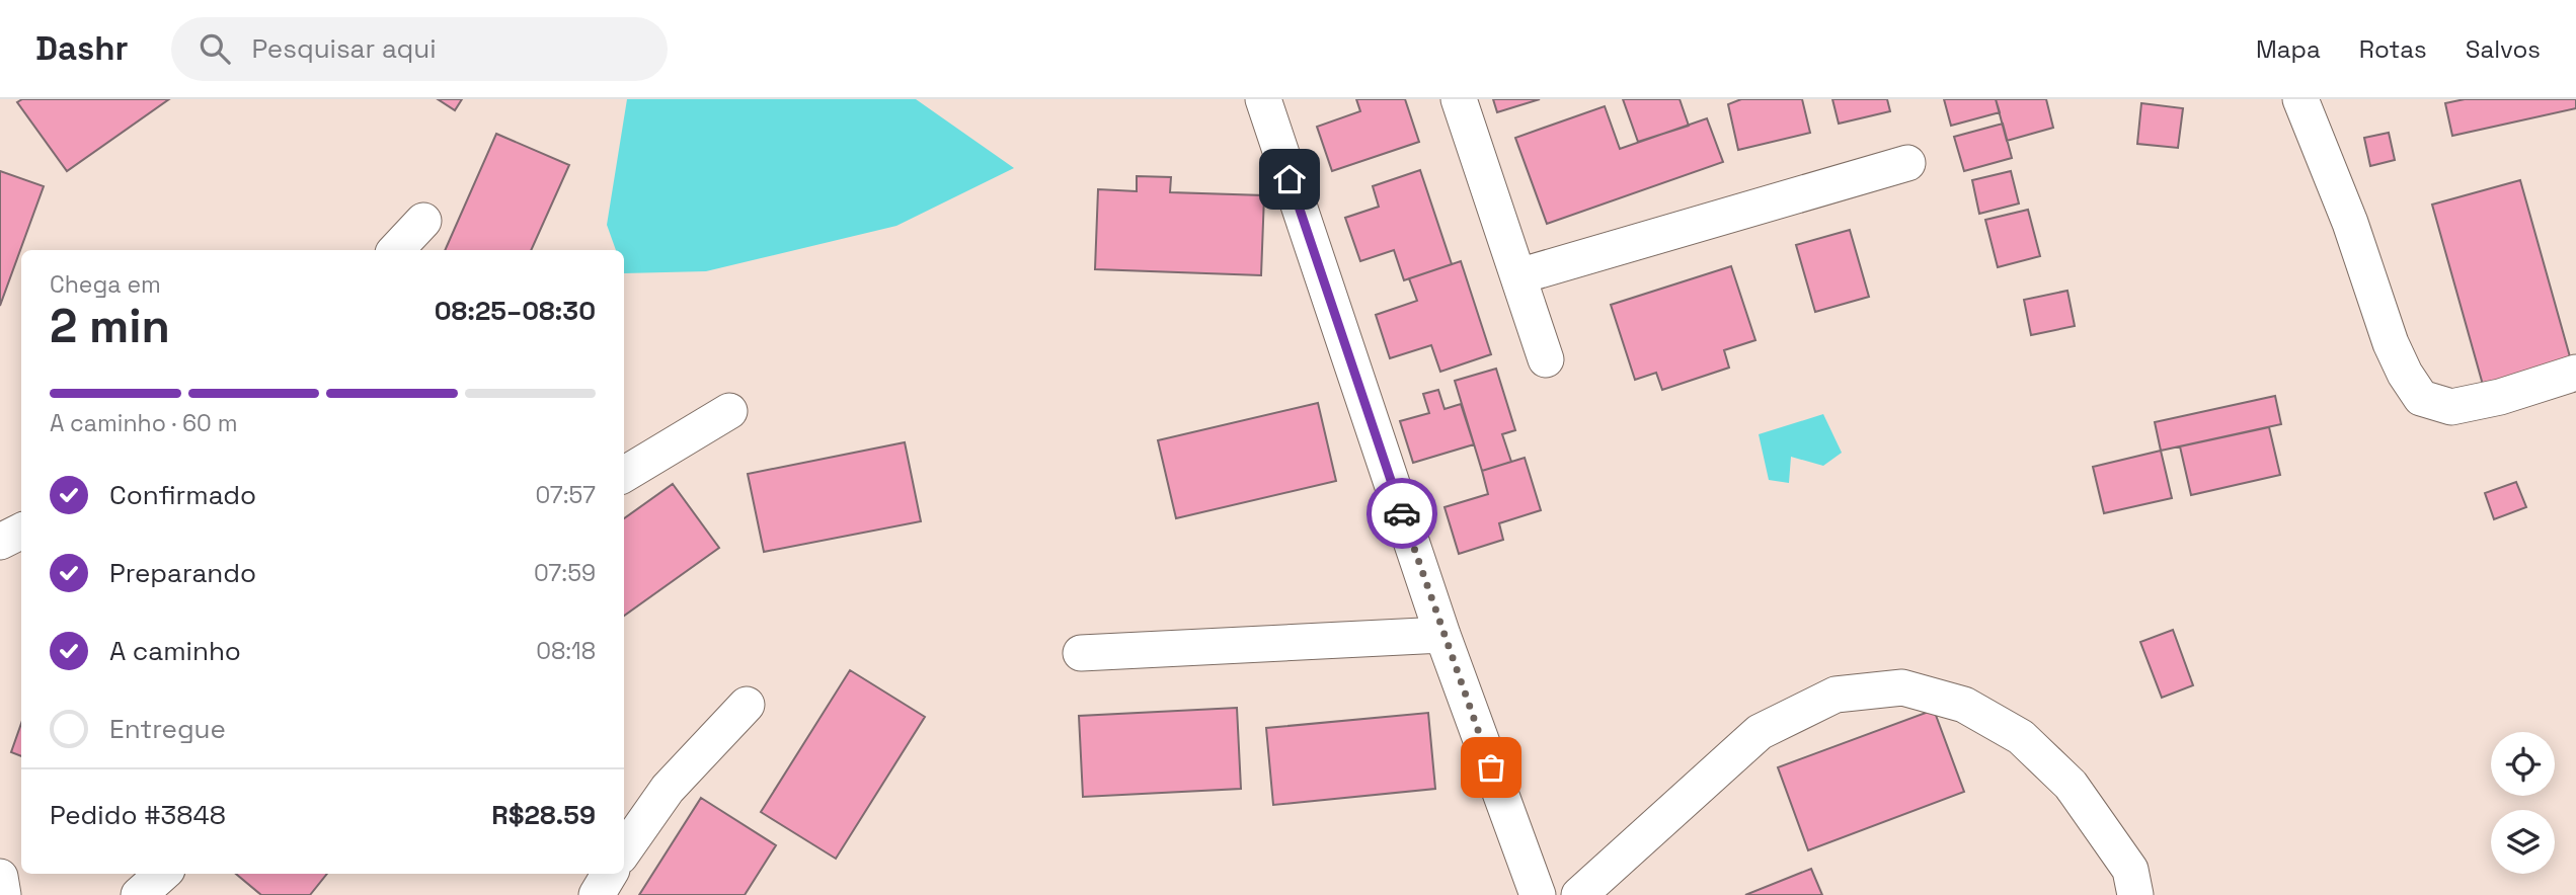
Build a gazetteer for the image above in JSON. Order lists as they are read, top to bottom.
{
  "page": {
    "header": "Dashr",
    "search": "Pesquisar aqui",
    "nav": ["Mapa", "Rotas", "Salvos"],
    "heading": ["2 min", "Chega em", "08:25–08:30"],
    "panel": ["Pedido #3848", "R$28.59"],
    "bar": "A caminho · 60 m",
    "list": [
      ["Confirmado", "07:57"],
      ["Preparando", "07:59"],
      ["A caminho", "08:18"],
      "Entregue"
    ]
  }
}
